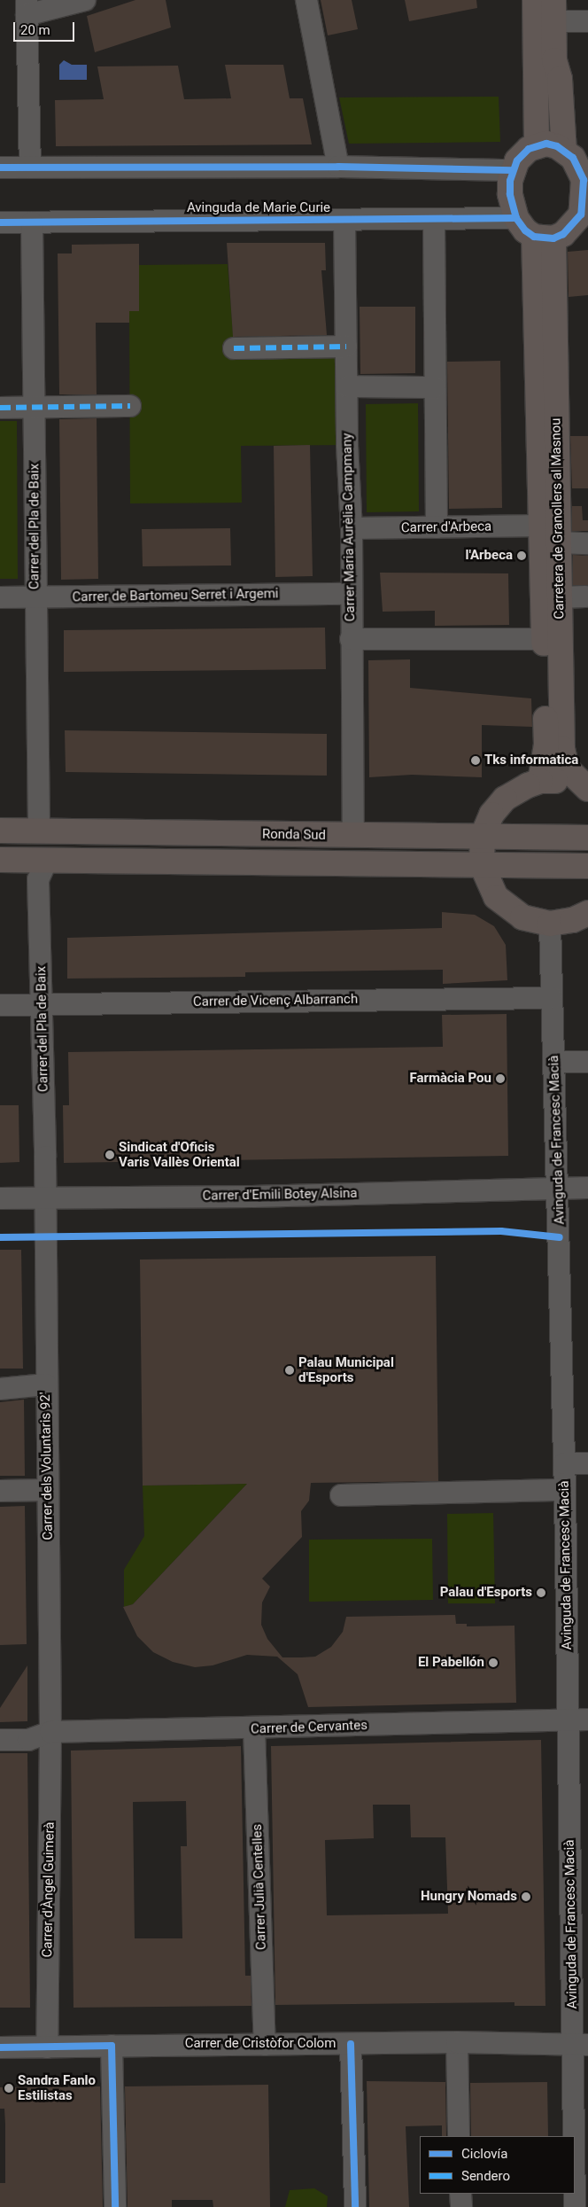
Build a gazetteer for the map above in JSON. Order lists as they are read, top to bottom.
{
  "streets": {
    "main road": ["Carretera de Granollers al Masnou", "Ronda Sud"],
    "street": [
      "Avinguda de Marie Curie",
      "Carrer del Pla de Baix",
      "Carrer Maria Aurèlia Campmany",
      "Carrer d'Arbeca",
      "Carrer de Bartomeu Serret i Argemi",
      "Carrer de Vicenç Albarranch",
      "Avinguda de Francesc Macià",
      "Carrer d'Emili Botey Alsina",
      "Carrer dels Voluntaris 92'",
      "Carrer de Cervantes",
      "Carrer Julià Centelles",
      "Carrer d'Àngel Guimerà",
      "Carrer de Cristòfor Colom"
    ]
  },
  "crossings": [
    ["Avinguda de Marie Curie", "Carretera de Granollers al Masnou"],
    ["Avinguda de Marie Curie", "Carrer del Pla de Baix"],
    ["Avinguda de Marie Curie", "Carrer Maria Aurèlia Campmany"],
    ["Carretera de Granollers al Masnou", "Carrer d'Arbeca"],
    ["Carrer del Pla de Baix", "Carrer de Bartomeu Serret i Argemi"],
    ["Carrer del Pla de Baix", "Ronda Sud"],
    ["Carrer del Pla de Baix", "Carrer de Vicenç Albarranch"],
    ["Carrer del Pla de Baix", "Carrer d'Emili Botey Alsina"],
    ["Carrer del Pla de Baix", "Carrer dels Voluntaris 92'"],
    ["Carrer Maria Aurèlia Campmany", "Carrer d'Arbeca"],
    ["Carrer Maria Aurèlia Campmany", "Carrer de Bartomeu Serret i Argemi"],
    ["Carrer Maria Aurèlia Campmany", "Ronda Sud"],
    ["Carrer de Vicenç Albarranch", "Avinguda de Francesc Macià"],
    ["Avinguda de Francesc Macià", "Carrer d'Emili Botey Alsina"],
    ["Avinguda de Francesc Macià", "Carrer de Cervantes"],
    ["Avinguda de Francesc Macià", "Carrer de Cristòfor Colom"],
    ["Carrer d'Emili Botey Alsina", "Carrer dels Voluntaris 92'"],
    ["Carrer dels Voluntaris 92'", "Carrer de Cervantes"],
    ["Carrer dels Voluntaris 92'", "Carrer d'Àngel Guimerà"],
    ["Carrer de Cervantes", "Carrer Julià Centelles"],
    ["Carrer de Cervantes", "Carrer d'Àngel Guimerà"],
    ["Carrer Julià Centelles", "Carrer de Cristòfor Colom"],
    ["Carrer d'Àngel Guimerà", "Carrer de Cristòfor Colom"]
  ],
  "places": [
    "l'Arbeca",
    "Tks informatica",
    "Farmàcia Pou",
    "Sindicat d'Oficis Varis Vallès Oriental",
    "Palau Municipal d'Esports",
    "Palau d'Esports",
    "El Pabellón",
    "Hungry Nomads",
    "Sandra Fanlo Estilistas"
  ],
  "legend": ["Ciclovía", "Sendero"],
  "scale_bar": "20 m"
}
